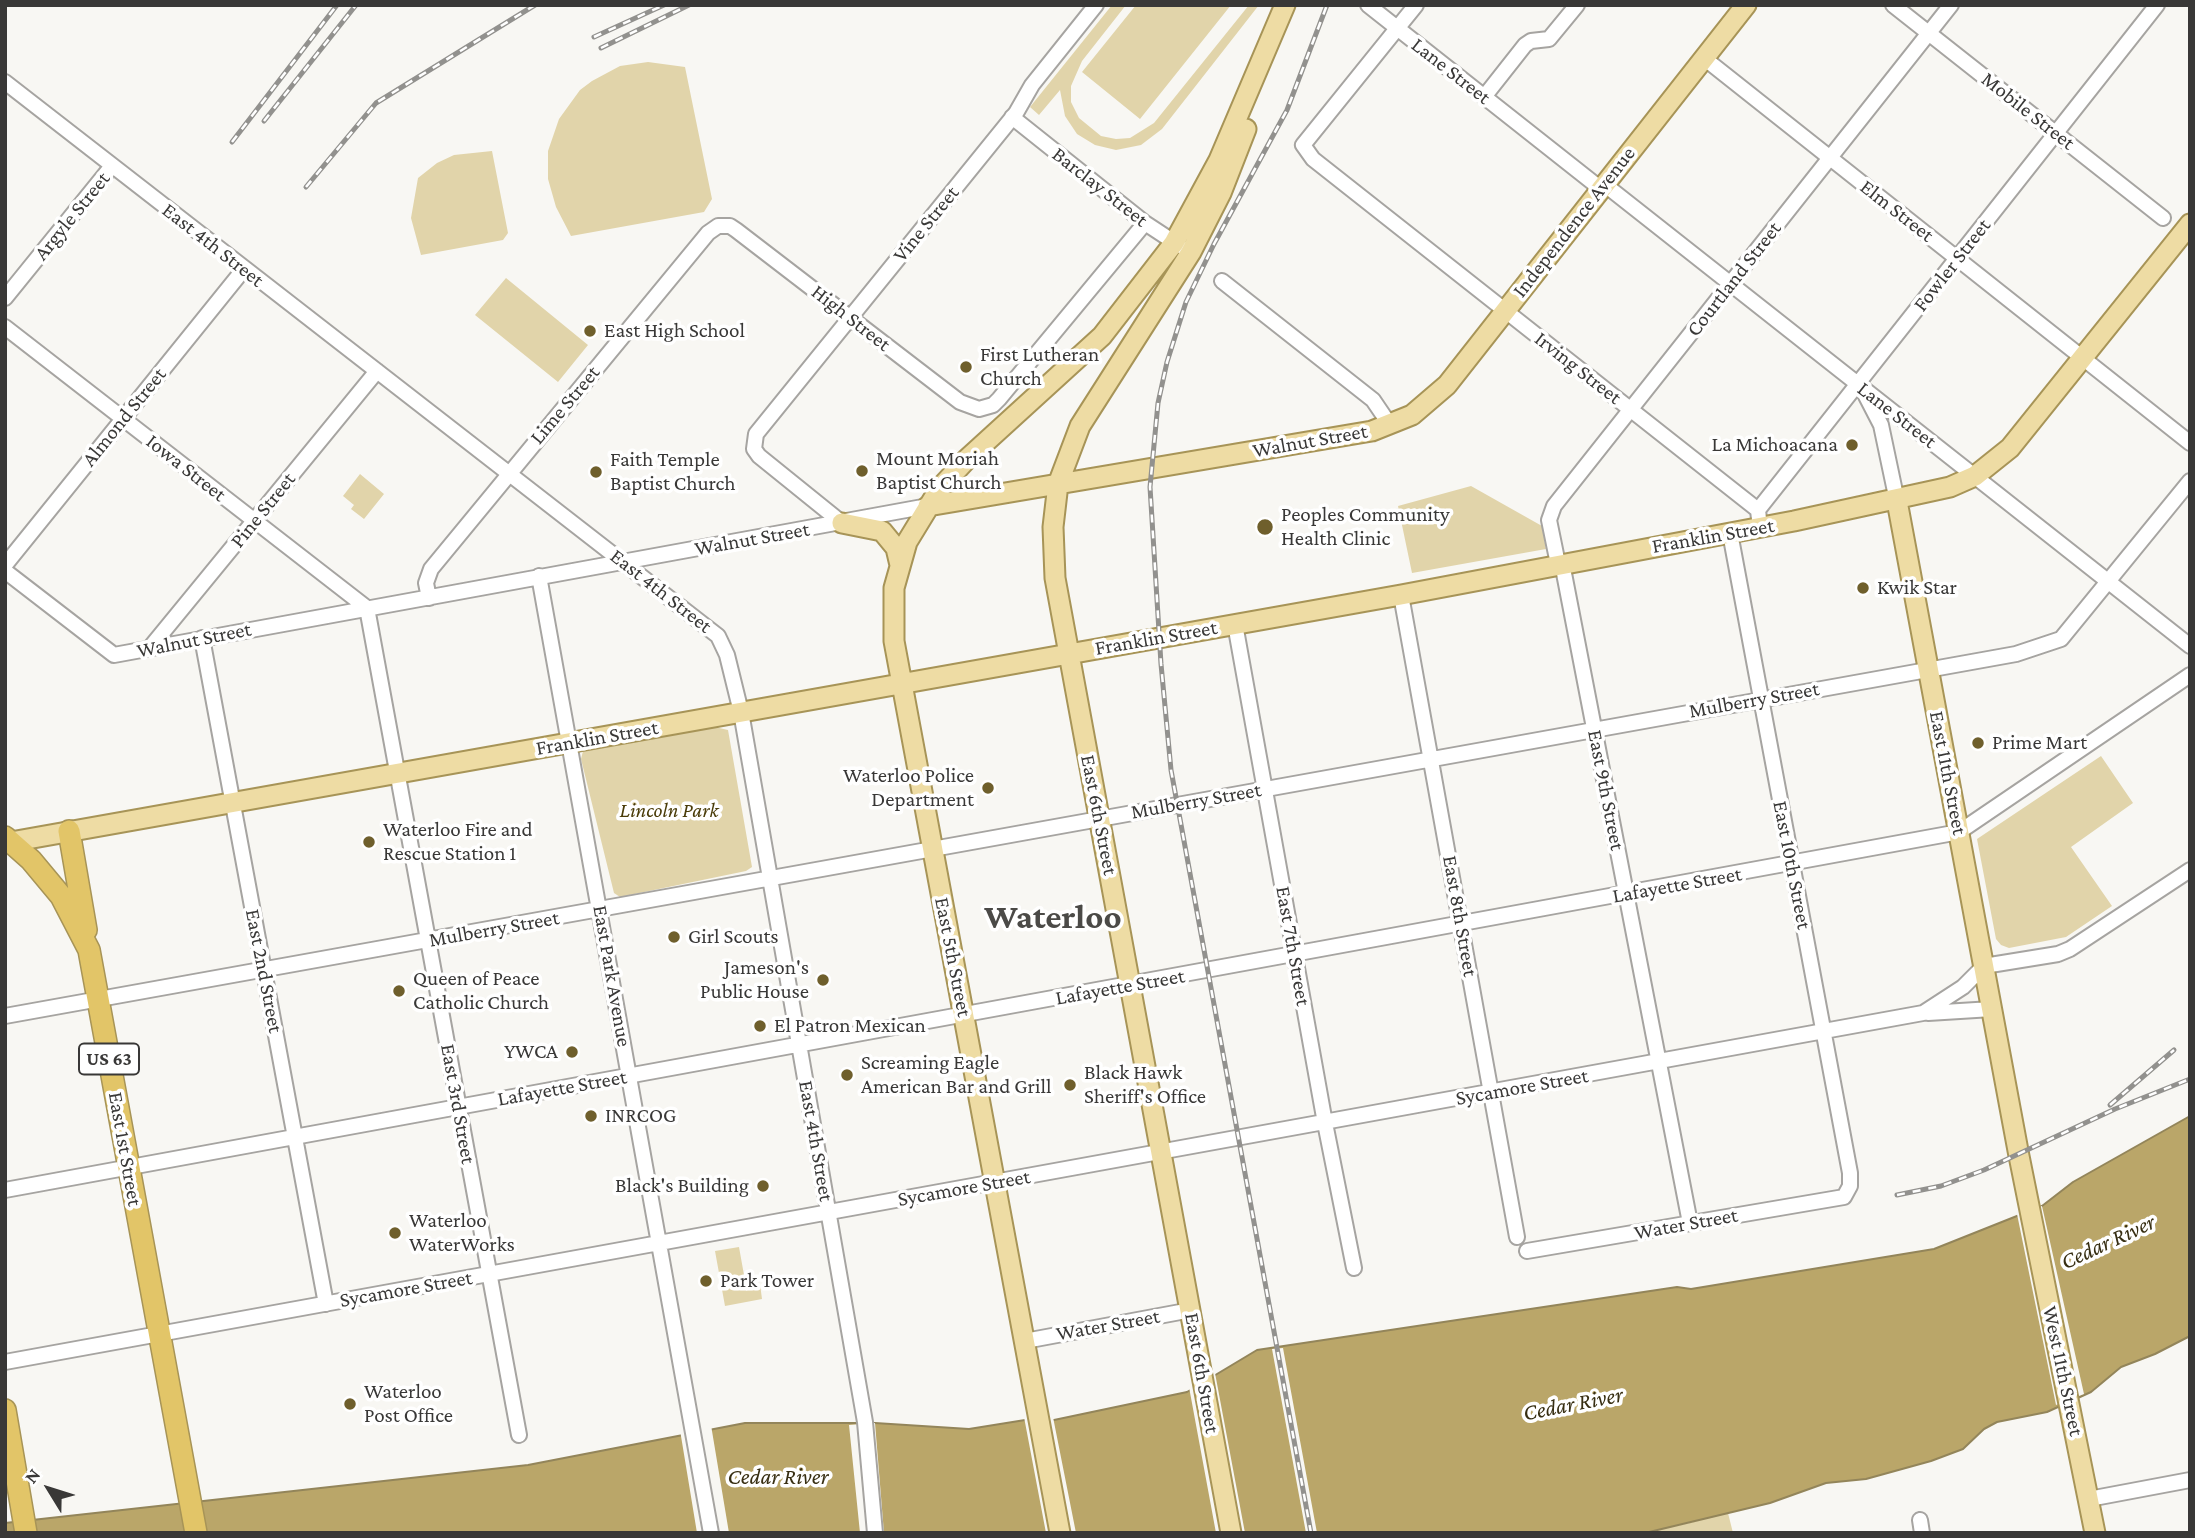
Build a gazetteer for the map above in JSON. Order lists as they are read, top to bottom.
{
  "streets": {
    "highway": ["US 63", "East 1st Street"],
    "main road": [
      "Independence Avenue",
      "Walnut Street",
      "Franklin Street",
      "East 11th Street",
      "East 6th Street",
      "East 5th Street",
      "West 11th Street"
    ],
    "street": [
      "Lane Street",
      "Mobile Street",
      "Barclay Street",
      "Elm Street",
      "Argyle Street",
      "Vine Street",
      "East 4th Street",
      "Fowler Street",
      "Courtland Street",
      "High Street",
      "Irving Street",
      "Lime Street",
      "Almond Street",
      "Iowa Street",
      "Pine Street",
      "Mulberry Street",
      "East 9th Street",
      "East 10th Street",
      "Lafayette Street",
      "East 8th Street",
      "East 7th Street",
      "East 2nd Street",
      "East Park Avenue",
      "Sycamore Street",
      "East 3rd Street",
      "Water Street"
    ]
  },
  "crossings": [
    ["Lane Street", "Independence Avenue"],
    ["Lane Street", "Fowler Street"],
    ["Lane Street", "Courtland Street"],
    ["Lane Street", "Irving Street"],
    ["Lane Street", "Franklin Street"],
    ["Lane Street", "Mulberry Street"],
    ["Lane Street", "East 11th Street"],
    ["Mobile Street", "Fowler Street"],
    ["Mobile Street", "Courtland Street"],
    ["Barclay Street", "Vine Street"],
    ["Barclay Street", "High Street"],
    ["Barclay Street", "East 6th Street"],
    ["Barclay Street", "East 5th Street"],
    ["Elm Street", "Independence Avenue"],
    ["Elm Street", "Fowler Street"],
    ["Elm Street", "Courtland Street"],
    ["Elm Street", "Franklin Street"],
    ["Argyle Street", "East 4th Street"],
    ["Independence Avenue", "Irving Street"],
    ["Independence Avenue", "Walnut Street"],
    ["Vine Street", "High Street"],
    ["Vine Street", "Walnut Street"],
    ["East 4th Street", "Lime Street"],
    ["East 4th Street", "Almond Street"],
    ["East 4th Street", "Walnut Street"],
    ["East 4th Street", "Pine Street"],
    ["East 4th Street", "Franklin Street"],
    ["East 4th Street", "Mulberry Street"],
    ["East 4th Street", "Lafayette Street"],
    ["East 4th Street", "Sycamore Street"],
    ["Fowler Street", "Irving Street"],
    ["Fowler Street", "Franklin Street"],
    ["Fowler Street", "East 11th Street"],
    ["Courtland Street", "Irving Street"],
    ["Courtland Street", "Franklin Street"],
    ["Courtland Street", "East 9th Street"],
    ["High Street", "Lime Street"],
    ["Irving Street", "Franklin Street"],
    ["Lime Street", "Walnut Street"],
    ["Almond Street", "Iowa Street"],
    ["Walnut Street", "Iowa Street"],
    ["Walnut Street", "Pine Street"],
    ["Walnut Street", "East 6th Street"],
    ["Walnut Street", "East 5th Street"],
    ["Walnut Street", "East 2nd Street"],
    ["Walnut Street", "East Park Avenue"],
    ["Walnut Street", "East 3rd Street"],
    ["Iowa Street", "Pine Street"],
    ["Iowa Street", "East 3rd Street"],
    ["Franklin Street", "East 11th Street"],
    ["Franklin Street", "East 9th Street"],
    ["Franklin Street", "East 6th Street"],
    ["Franklin Street", "East 10th Street"],
    ["Franklin Street", "East 8th Street"],
    ["Franklin Street", "East 7th Street"],
    ["Franklin Street", "East 5th Street"],
    ["Franklin Street", "East 2nd Street"],
    ["Franklin Street", "East Park Avenue"],
    ["Franklin Street", "East 3rd Street"],
    ["Franklin Street", "East 1st Street"],
    ["Mulberry Street", "East 11th Street"],
    ["Mulberry Street", "East 9th Street"],
    ["Mulberry Street", "East 6th Street"],
    ["Mulberry Street", "East 10th Street"],
    ["Mulberry Street", "East 8th Street"],
    ["Mulberry Street", "East 7th Street"],
    ["Mulberry Street", "East 5th Street"],
    ["Mulberry Street", "East 2nd Street"],
    ["Mulberry Street", "East Park Avenue"],
    ["Mulberry Street", "East 3rd Street"],
    ["Mulberry Street", "East 1st Street"],
    ["East 11th Street", "Lafayette Street"],
    ["East 11th Street", "Sycamore Street"],
    ["East 11th Street", "West 11th Street"],
    ["East 9th Street", "Lafayette Street"],
    ["East 9th Street", "Sycamore Street"],
    ["East 9th Street", "Water Street"],
    ["East 6th Street", "Lafayette Street"],
    ["East 6th Street", "East 5th Street"],
    ["East 6th Street", "Sycamore Street"],
    ["East 6th Street", "Water Street"],
    ["East 10th Street", "Lafayette Street"],
    ["East 10th Street", "Sycamore Street"],
    ["East 10th Street", "Water Street"],
    ["Lafayette Street", "East 8th Street"],
    ["Lafayette Street", "East 7th Street"],
    ["Lafayette Street", "East 5th Street"],
    ["Lafayette Street", "East 2nd Street"],
    ["Lafayette Street", "East Park Avenue"],
    ["Lafayette Street", "East 3rd Street"],
    ["Lafayette Street", "East 1st Street"],
    ["East 8th Street", "Sycamore Street"],
    ["East 7th Street", "Sycamore Street"],
    ["East 5th Street", "Sycamore Street"],
    ["East 5th Street", "Water Street"],
    ["East 2nd Street", "Sycamore Street"],
    ["East Park Avenue", "Sycamore Street"],
    ["Sycamore Street", "East 3rd Street"],
    ["Sycamore Street", "East 1st Street"]
  ],
  "districts": ["Waterloo"],
  "water": ["Cedar River"],
  "parks": ["Lincoln Park"],
  "places": [
    "East High School",
    "First Lutheran Church",
    "La Michoacana",
    "Mount Moriah Baptist Church",
    "Faith Temple Baptist Church",
    "Peoples Community Health Clinic",
    "Kwik Star",
    "Prime Mart",
    "Waterloo Police Department",
    "Waterloo Fire and Rescue Station 1",
    "Girl Scouts",
    "Jameson's Public House",
    "Queen of Peace Catholic Church",
    "El Patron Mexican",
    "YWCA",
    "Screaming Eagle American Bar and Grill",
    "Black Hawk Sheriff's Office",
    "INRCOG",
    "Black's Building",
    "Waterloo WaterWorks",
    "Park Tower",
    "Waterloo Post Office"
  ],
  "north": "top left"
}
